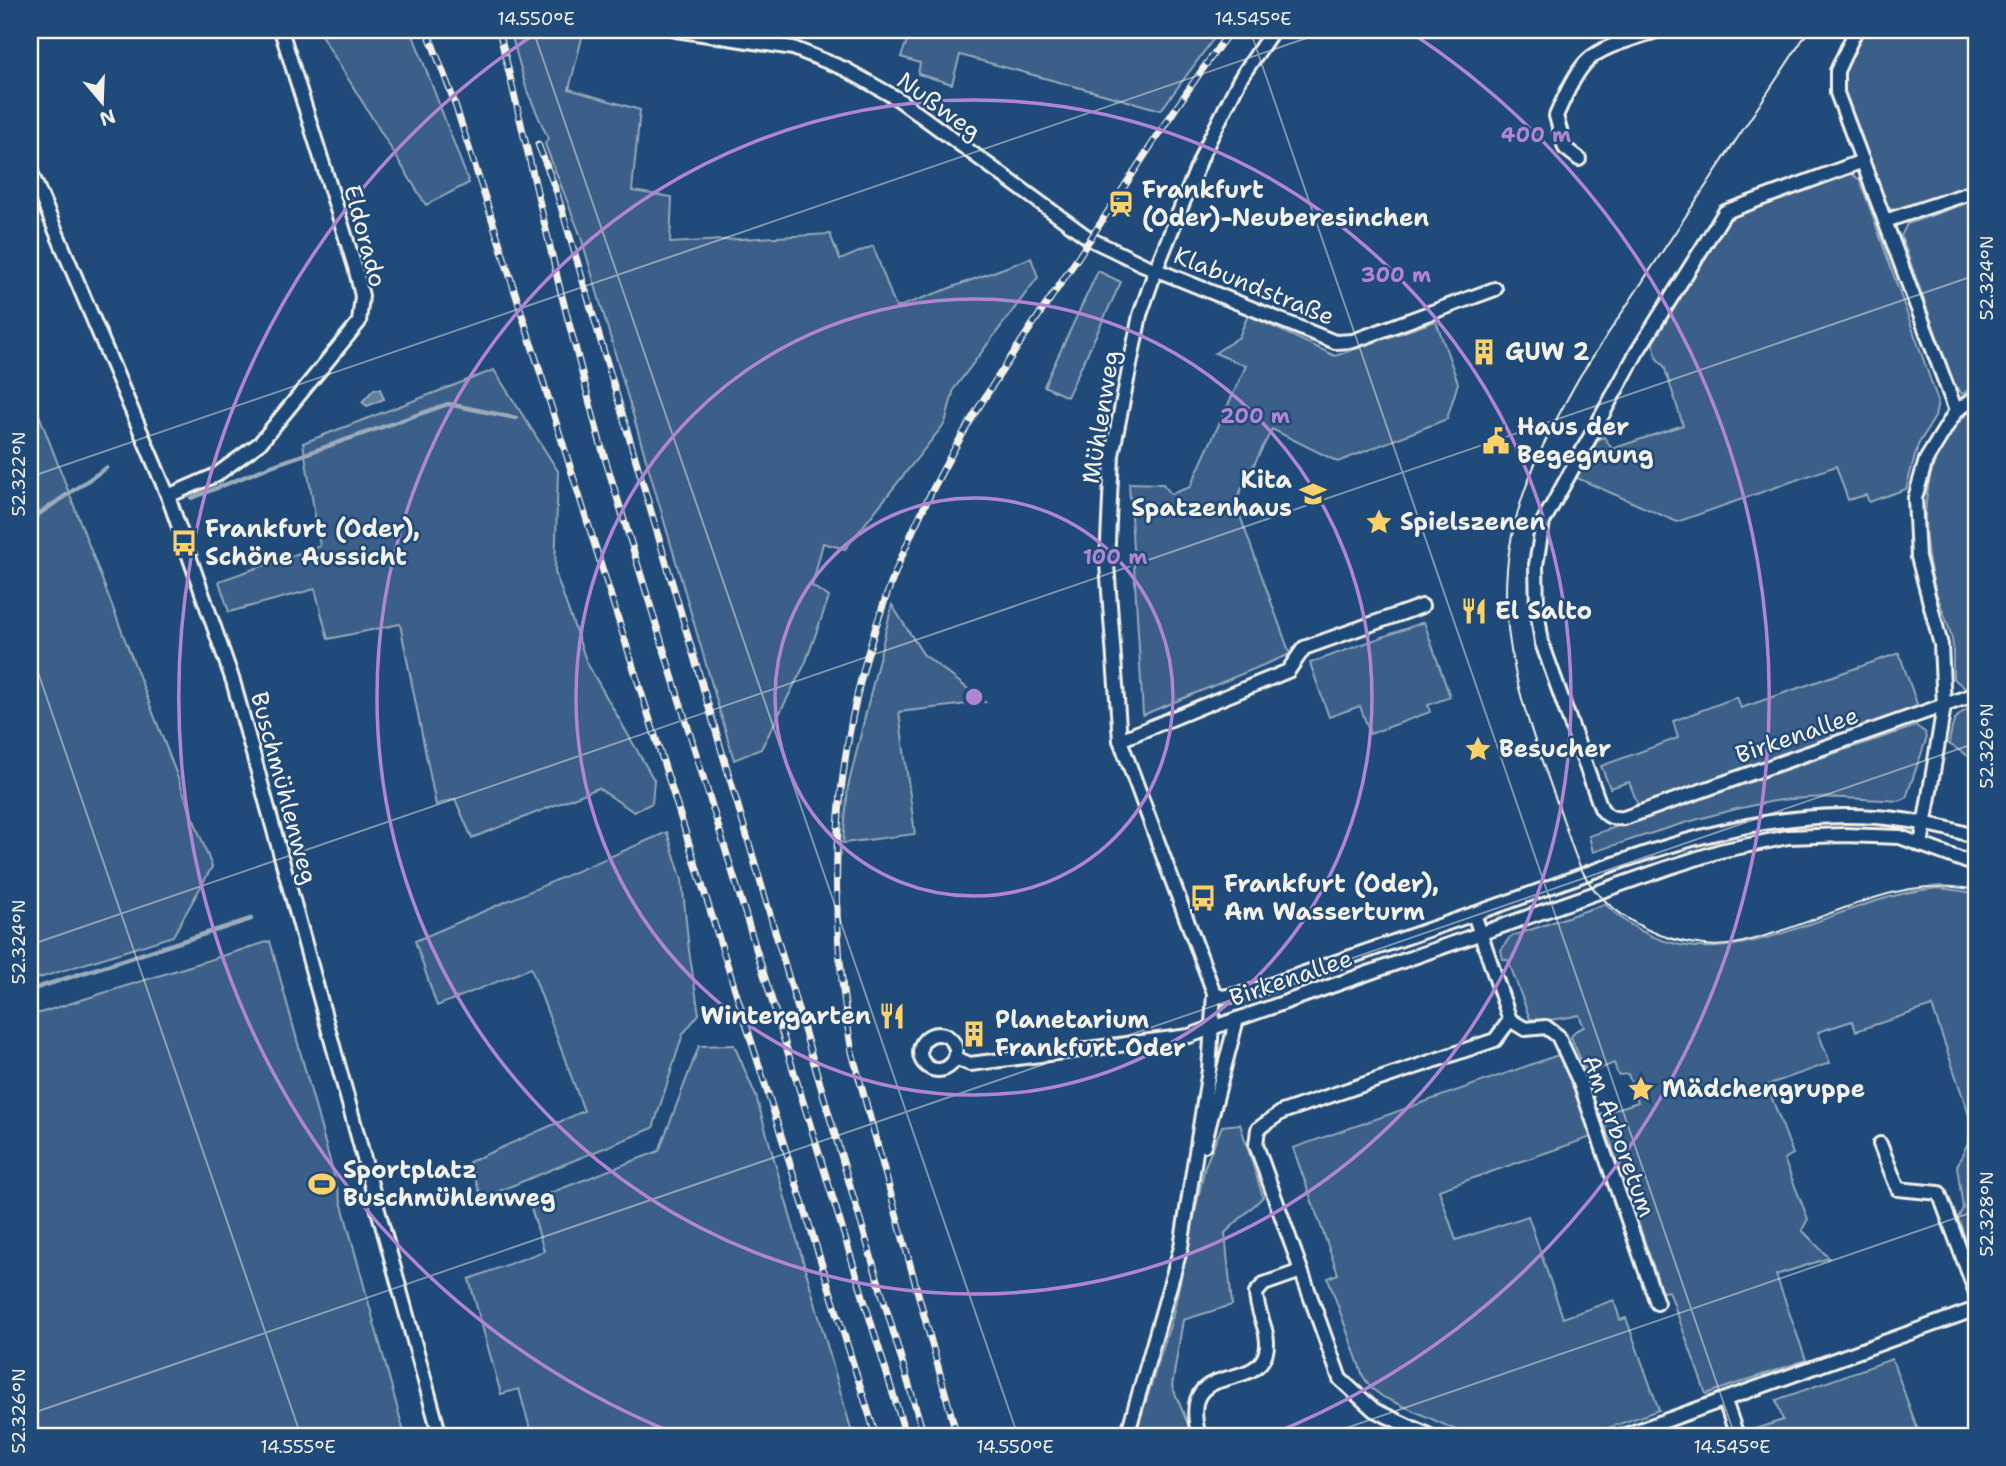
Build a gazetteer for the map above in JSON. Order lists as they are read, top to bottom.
{
  "streets": {
    "street": [
      "Nußweg",
      "Eldorado",
      "Klabundstraße",
      "Mühlenweg",
      "Birkenallee",
      "Buschmühlenweg",
      "Am Arboretum"
    ]
  },
  "crossings": [
    ["Nußweg", "Klabundstraße"],
    ["Nußweg", "Mühlenweg"],
    ["Eldorado", "Buschmühlenweg"],
    ["Klabundstraße", "Mühlenweg"],
    ["Mühlenweg", "Birkenallee"]
  ],
  "places": {
    "station": ["Frankfurt (Oder)-Neuberesinchen"],
    "building": ["GUW 2", "Planetarium Frankfurt Oder"],
    "public building": ["Haus der Begegnung"],
    "school or university": ["Kita Spatzenhaus"],
    "place": ["Spielszenen", "Besucher", "Mädchengruppe"],
    "bus stop": ["Frankfurt (Oder), Schöne Aussicht", "Frankfurt (Oder), Am Wasserturm"],
    "restaurant": ["El Salto", "Wintergarten"],
    "sports": ["Sportplatz Buschmühlenweg"]
  },
  "north": "bottom",
  "coordinates": [
    "14.550°E",
    "14.545°E",
    "52.324°N",
    "52.322°N",
    "52.326°N",
    "52.328°N",
    "14.555°E"
  ],
  "rings": [
    "400 m",
    "300 m",
    "200 m",
    "100 m"
  ]
}
